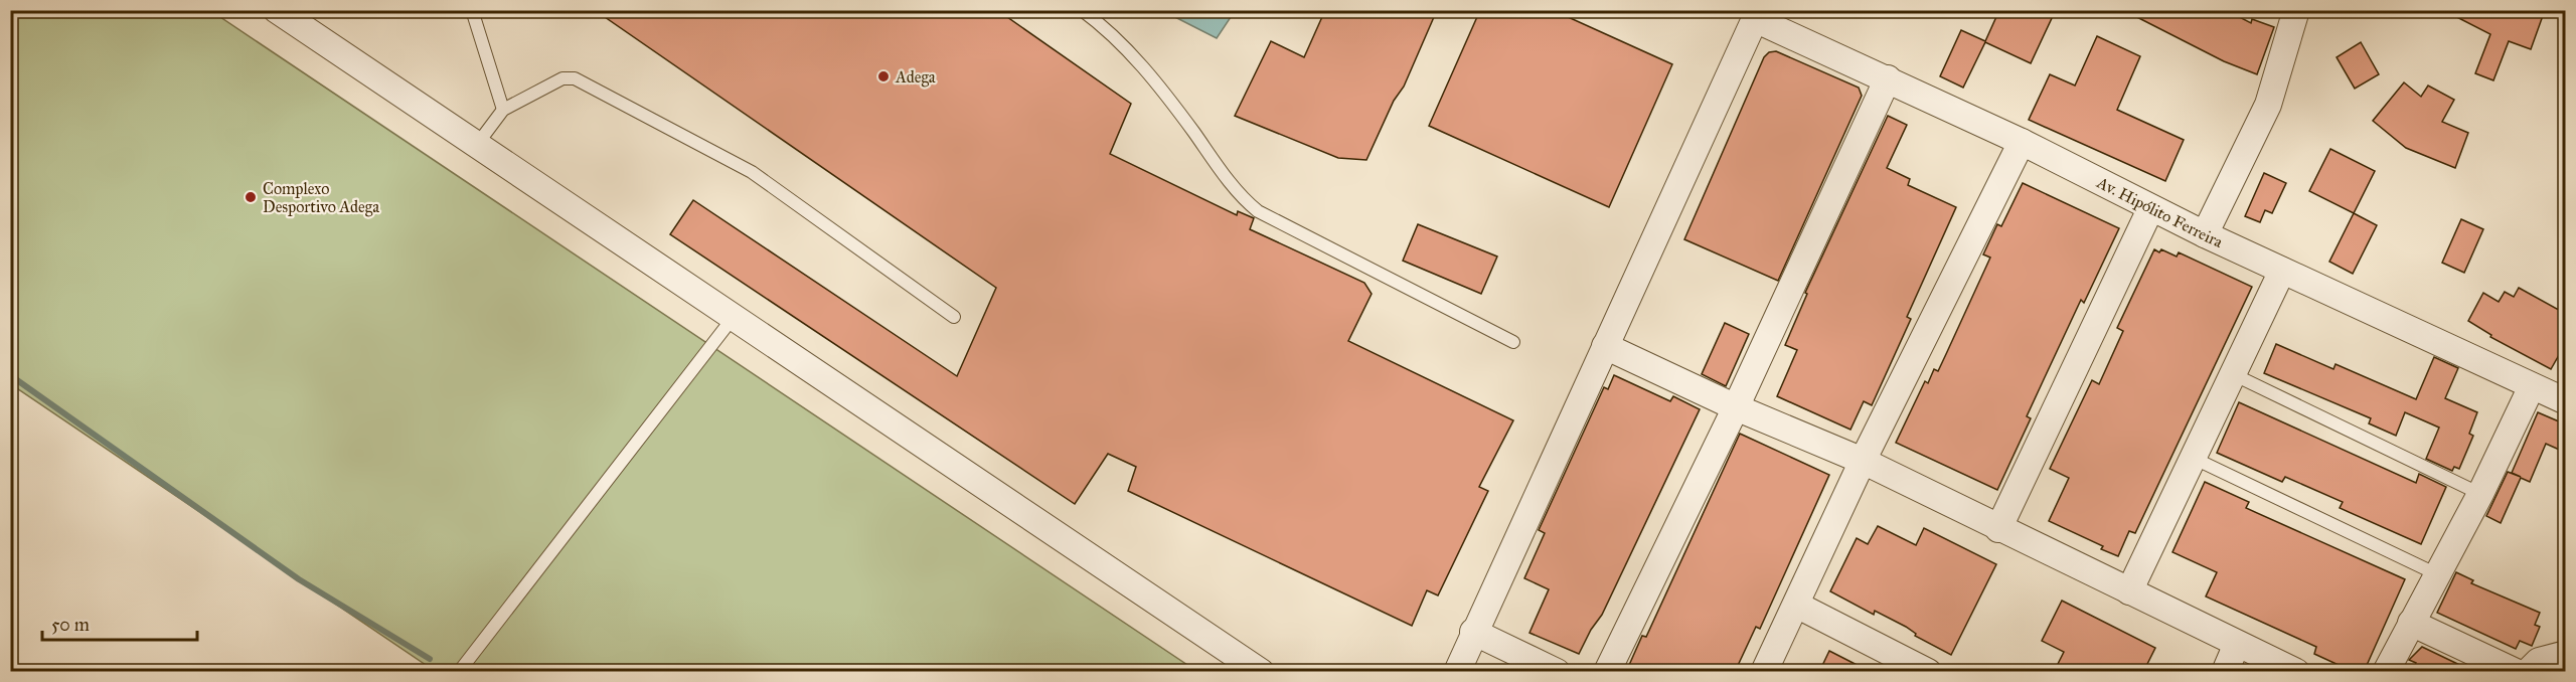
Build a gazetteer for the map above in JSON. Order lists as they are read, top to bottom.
{
  "streets": {
    "street": ["Av. Hipólito Ferreira"]
  },
  "places": ["Adega", "Complexo Desportivo Adega"],
  "scale_bar": "50 m"
}
